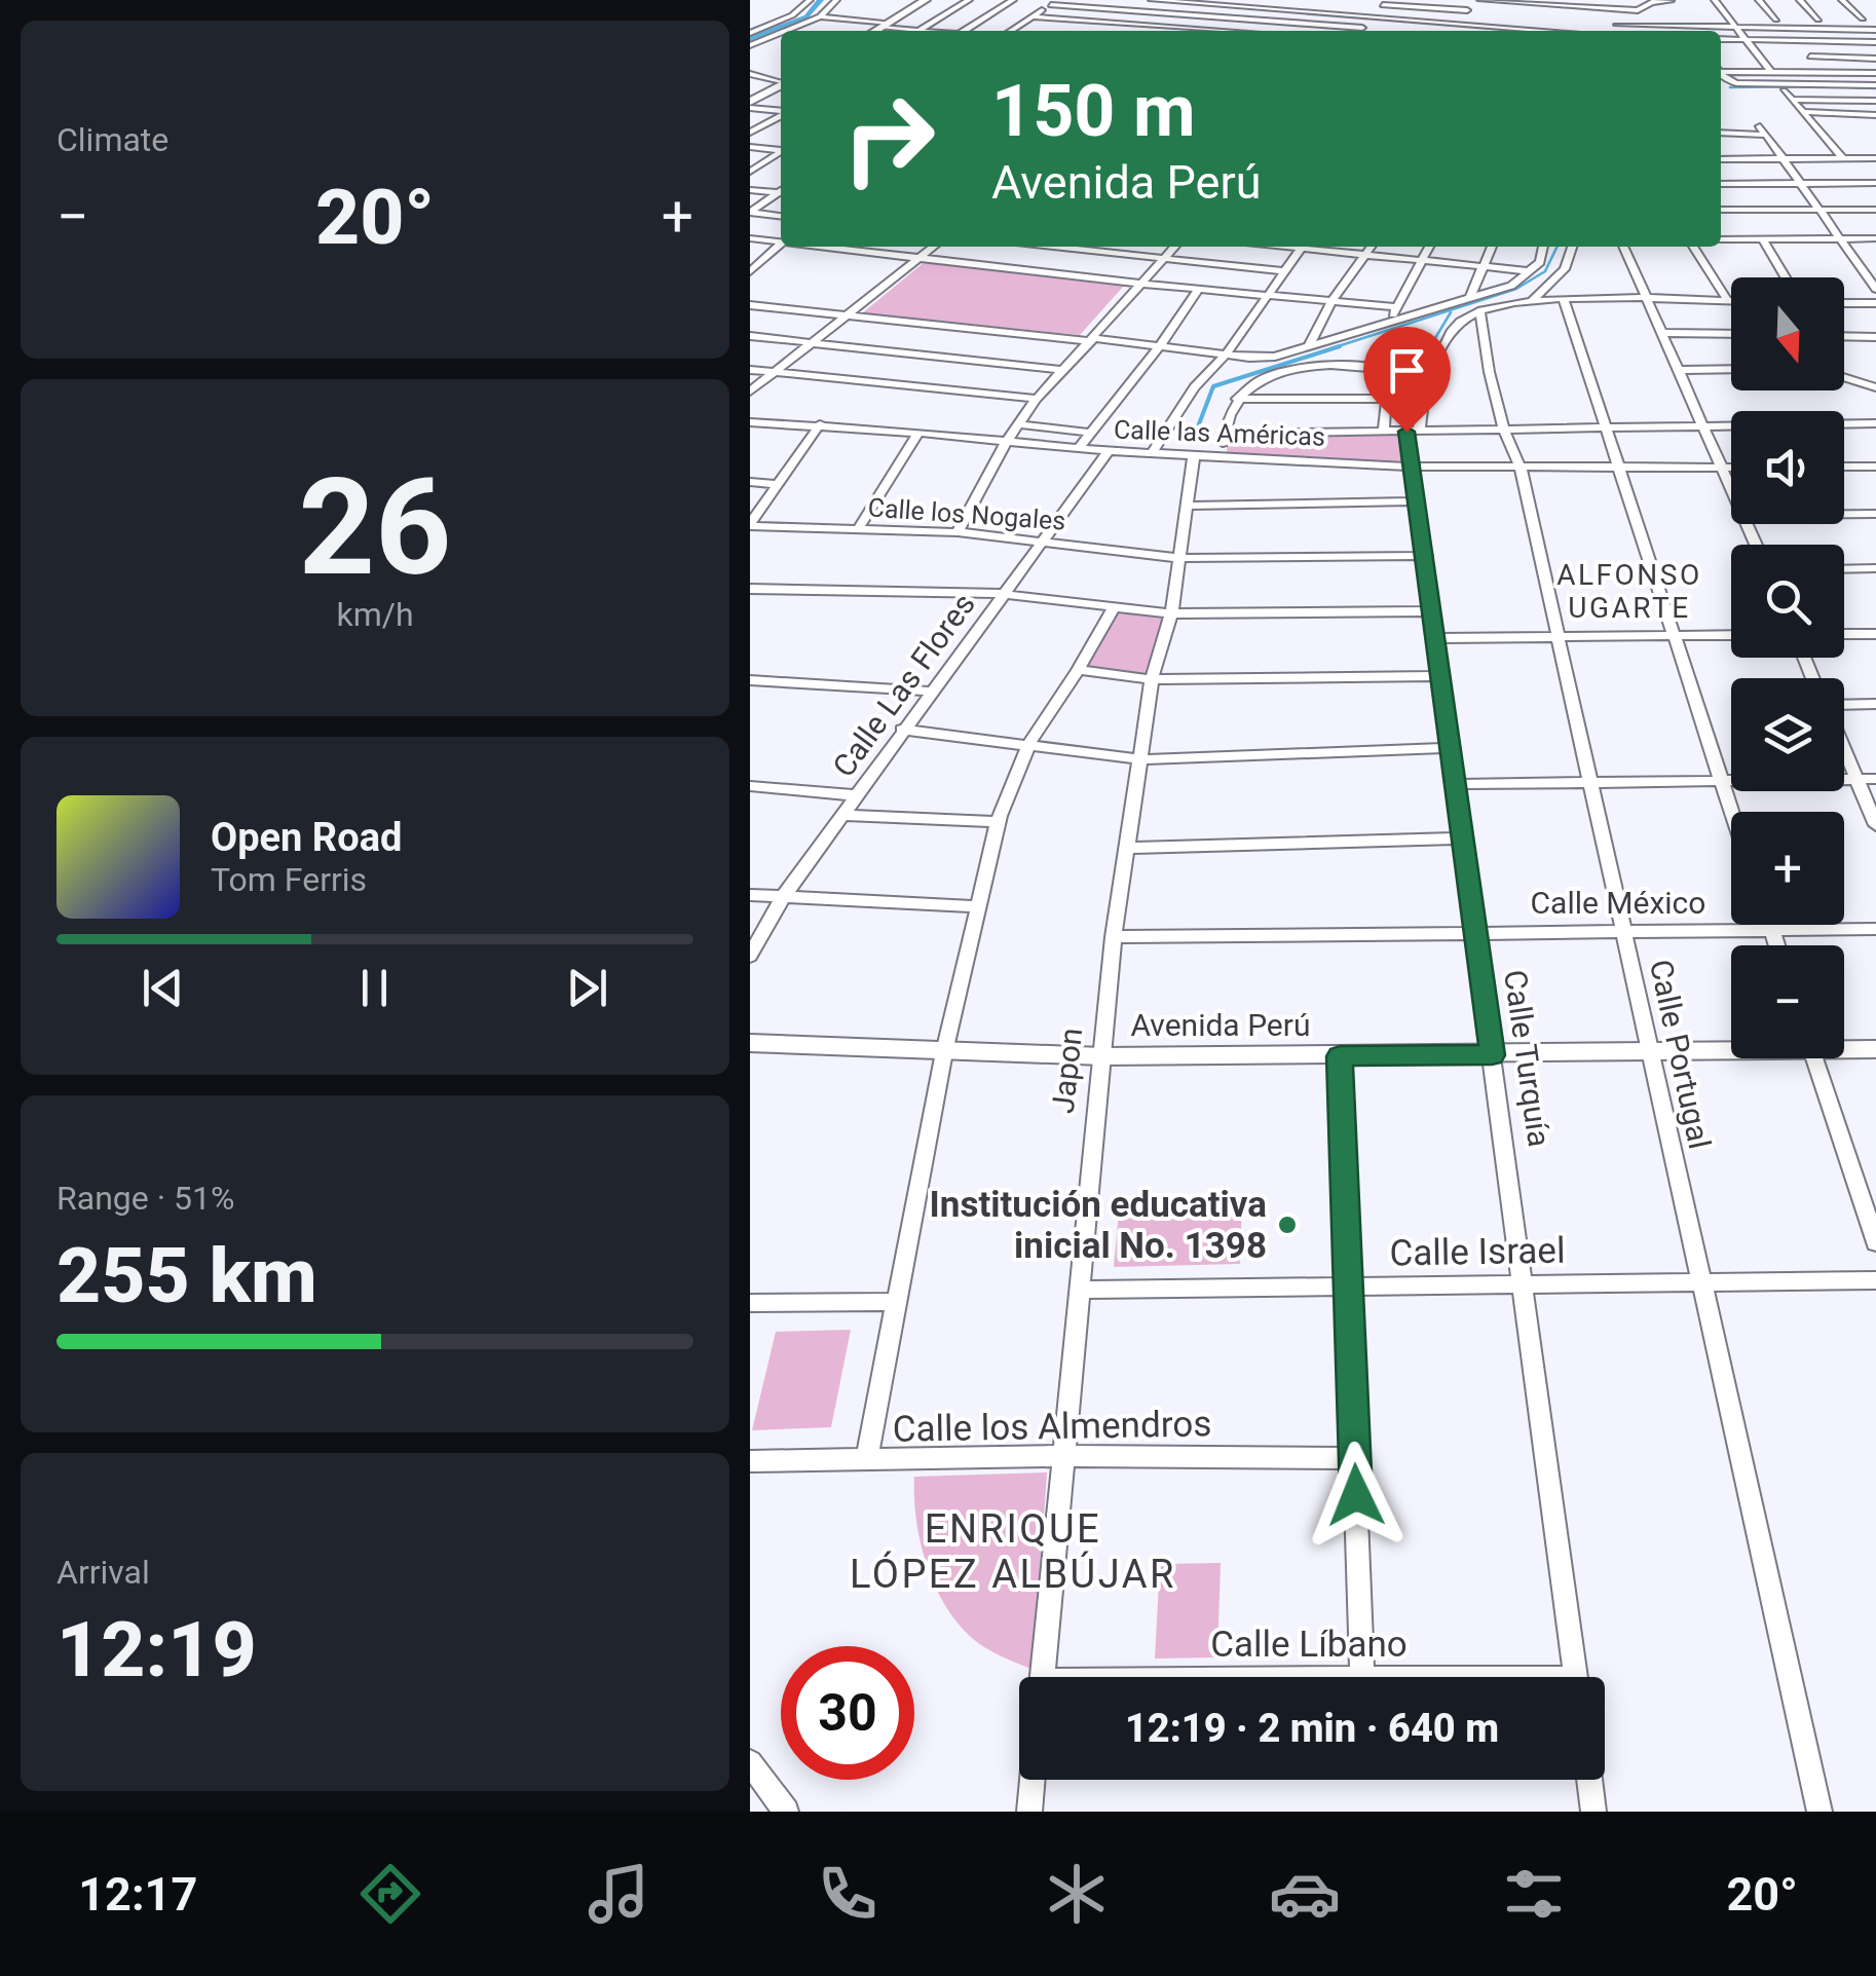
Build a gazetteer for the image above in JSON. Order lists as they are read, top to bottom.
{
  "streets": {
    "street": [
      "Calle las Américas",
      "Calle los Nogales",
      "Calle Las Flores",
      "Calle México",
      "Avenida Perú",
      "Calle Portugal",
      "Calle Turquía",
      "Japon",
      "Calle Israel",
      "Calle los Almendros"
    ]
  },
  "crossings": [
    ["Calle las Américas", "Calle Las Flores"],
    ["Calle las Américas", "Calle Portugal"],
    ["Calle las Américas", "Calle Turquía"],
    ["Calle las Américas", "Japon"],
    ["Calle los Nogales", "Calle Las Flores"],
    ["Calle los Nogales", "Calle Turquía"],
    ["Calle los Nogales", "Japon"],
    ["Calle México", "Calle Portugal"],
    ["Calle México", "Calle Turquía"],
    ["Calle México", "Japon"],
    ["Avenida Perú", "Calle Portugal"],
    ["Avenida Perú", "Calle Turquía"],
    ["Avenida Perú", "Japon"],
    ["Calle Portugal", "Calle Turquía"],
    ["Calle Portugal", "Calle Israel"],
    ["Calle Turquía", "Calle Israel"],
    ["Japon", "Calle Israel"],
    ["Japon", "Calle los Almendros"]
  ],
  "districts": ["ALFONSO UGARTE", "ENRIQUE LÓPEZ ALBÚJAR"],
  "places": ["Institución educativa inicial No. 1398"],
  "north": "bottom",
  "page": {
    "tile": [
      "Climate",
      ["26", "km/h"],
      ["Range · 51%", "255 km"],
      ["Arrival", "12:19"]
    ],
    "turn": ["150 m", "Avenida Perú"],
    "heat": ["−", "20°", "+"],
    "map_buttons": ["+", "−"],
    "song": ["Open Road", "Tom Ferris"],
    "limit": "30",
    "trip": "12:19 · 2 min · 640 m",
    "tabs": ["12:17", "20°"]
  }
}
